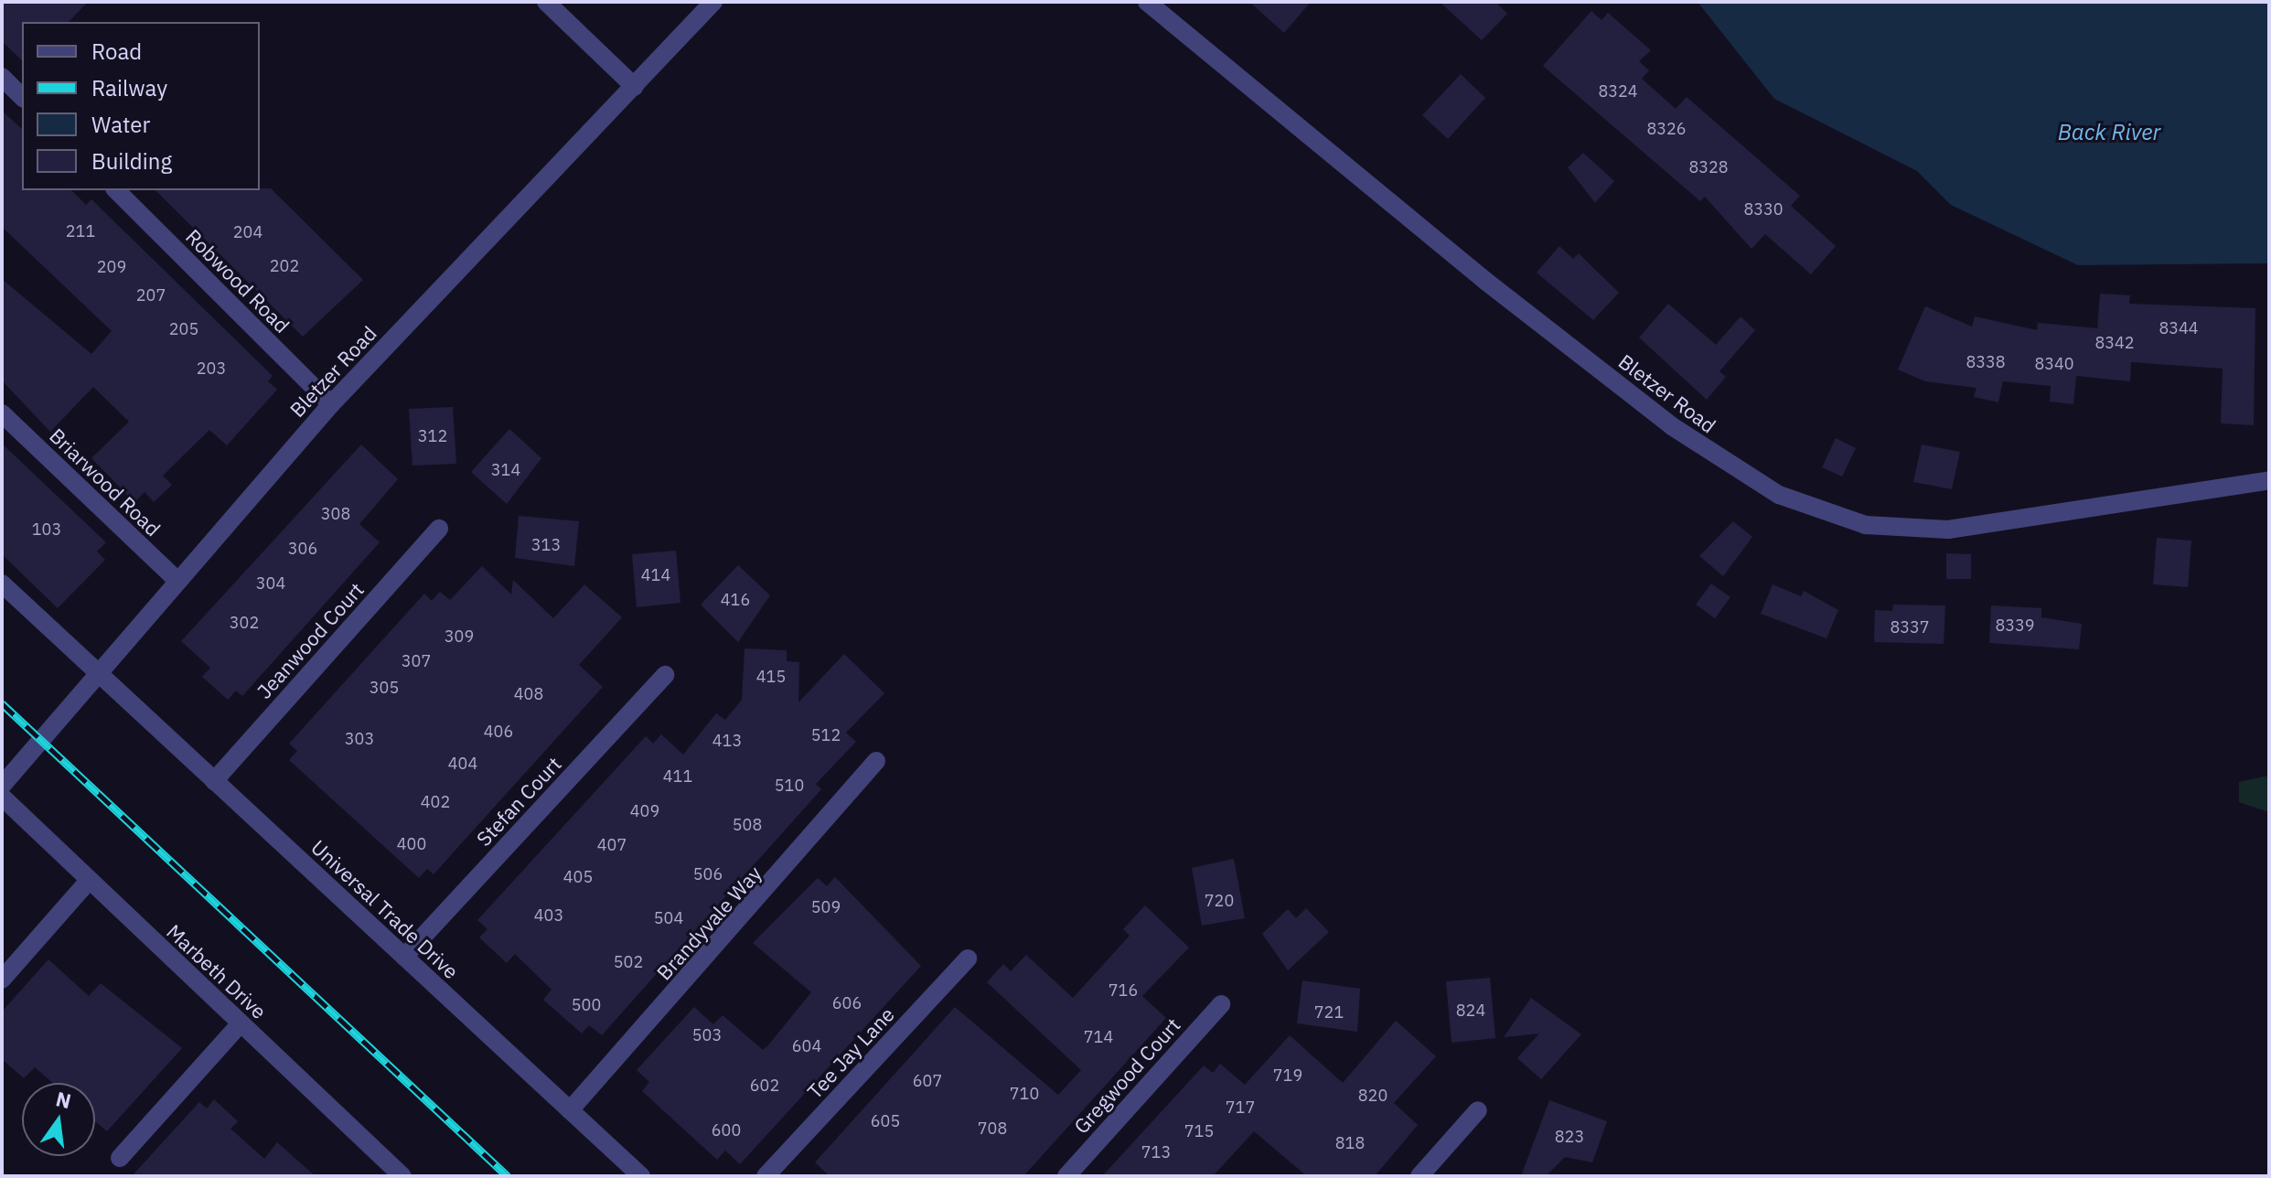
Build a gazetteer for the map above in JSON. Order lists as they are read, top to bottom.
{
  "streets": {
    "street": [
      "Robwood Road",
      "Bletzer Road",
      "Briarwood Road",
      "Jeanwood Court",
      "Stefan Court",
      "Universal Trade Drive",
      "Brandyvale Way",
      "Marbeth Drive",
      "Tee Jay Lane",
      "Gregwood Court"
    ]
  },
  "crossings": [
    ["Robwood Road", "Bletzer Road"],
    ["Bletzer Road", "Briarwood Road"],
    ["Bletzer Road", "Universal Trade Drive"],
    ["Jeanwood Court", "Universal Trade Drive"],
    ["Stefan Court", "Universal Trade Drive"],
    ["Universal Trade Drive", "Brandyvale Way"]
  ],
  "water": ["Back River"],
  "house_numbers": [
    "8324",
    "8326",
    "8328",
    "8330",
    "211",
    "204",
    "202",
    "209",
    "207",
    "8344",
    "205",
    "8342",
    "8338",
    "8340",
    "203",
    "312",
    "314",
    "308",
    "103",
    "313",
    "306",
    "414",
    "304",
    "416",
    "302",
    "8339",
    "8337",
    "309",
    "307",
    "415",
    "305",
    "408",
    "406",
    "512",
    "303",
    "413",
    "404",
    "411",
    "510",
    "402",
    "409",
    "508",
    "400",
    "407",
    "506",
    "405",
    "720",
    "509",
    "403",
    "504",
    "502",
    "716",
    "606",
    "500",
    "824",
    "721",
    "503",
    "714",
    "604",
    "719",
    "607",
    "602",
    "710",
    "820",
    "717",
    "605",
    "708",
    "600",
    "715",
    "823",
    "818",
    "713"
  ],
  "legend": [
    "Road",
    "Railway",
    "Water",
    "Building"
  ],
  "north": "top"
}
